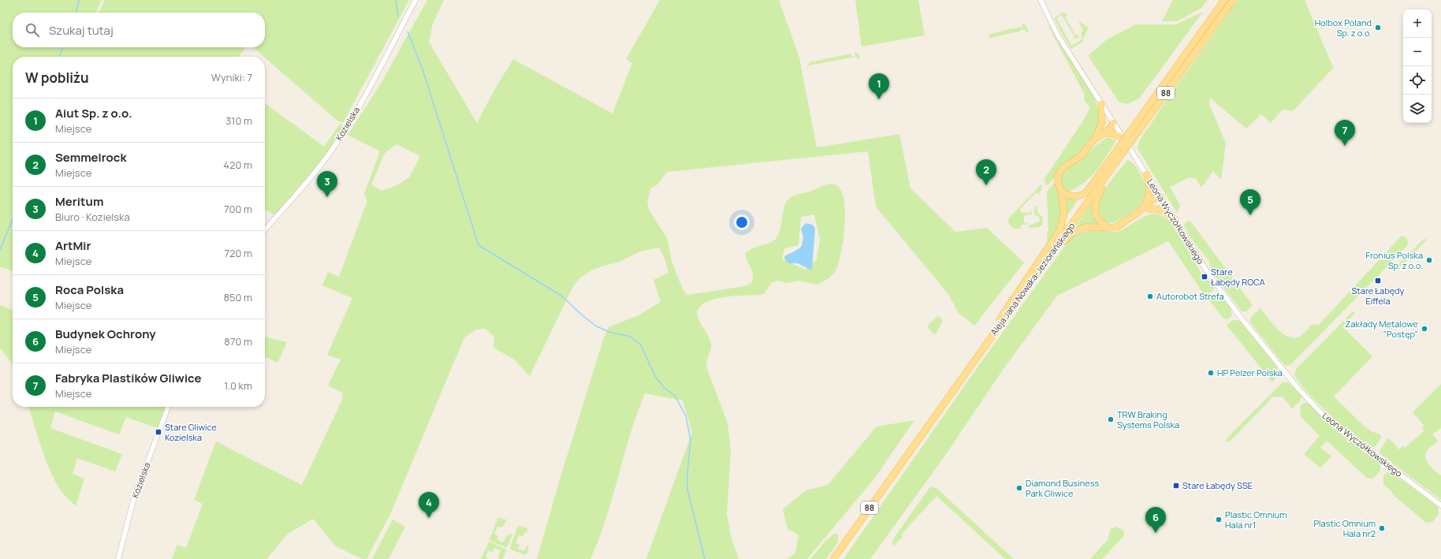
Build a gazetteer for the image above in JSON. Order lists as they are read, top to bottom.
{
  "streets": {
    "main road": ["88", "Aleja Jana Nowaka-Jeziorańskiego"],
    "street": ["Kozielska", "Leona Wyczółkowskiego"]
  },
  "places": {
    "other": [
      "Holbox Poland Sp. z o.o.",
      "Fronius Polska Sp. z o.o.",
      "Autorobot Strefa",
      "Zakłady Metalowe \"Postęp\"",
      "HP Pelzer Polska",
      "TRW Braking Systems Polska",
      "Diamond Business Park Gliwice",
      "Plastic Omnium Hala nr1",
      "Plastic Omnium Hala nr2"
    ],
    "transit": [
      "Stare Łabędy ROCA",
      "Stare Łabędy Eiffela",
      "Stare Gliwice Kozielska",
      "Stare Łabędy SSE"
    ]
  },
  "page": {
    "map_buttons": ["+", "−"],
    "search": "Szukaj tutaj",
    "heading": ["W pobliżu", "Wyniki: 7"],
    "pins": [
      "1",
      "7",
      "2",
      "3",
      "5",
      "4",
      "6"
    ],
    "list": [
      {
        "mark": "1",
        "name": "Aiut Sp. z o.o.",
        "note": "Miejsce",
        "value": "310 m"
      },
      {
        "mark": "2",
        "name": "Semmelrock",
        "note": "Miejsce",
        "value": "420 m"
      },
      {
        "mark": "3",
        "name": "Meritum",
        "note": "Biuro · Kozielska",
        "value": "700 m"
      },
      {
        "mark": "4",
        "name": "ArtMir",
        "note": "Miejsce",
        "value": "720 m"
      },
      {
        "mark": "5",
        "name": "Roca Polska",
        "note": "Miejsce",
        "value": "850 m"
      },
      {
        "mark": "6",
        "name": "Budynek Ochrony",
        "note": "Miejsce",
        "value": "870 m"
      },
      {
        "mark": "7",
        "name": "Fabryka Plastików Gliwice",
        "note": "Miejsce",
        "value": "1.0 km"
      }
    ]
  }
}
